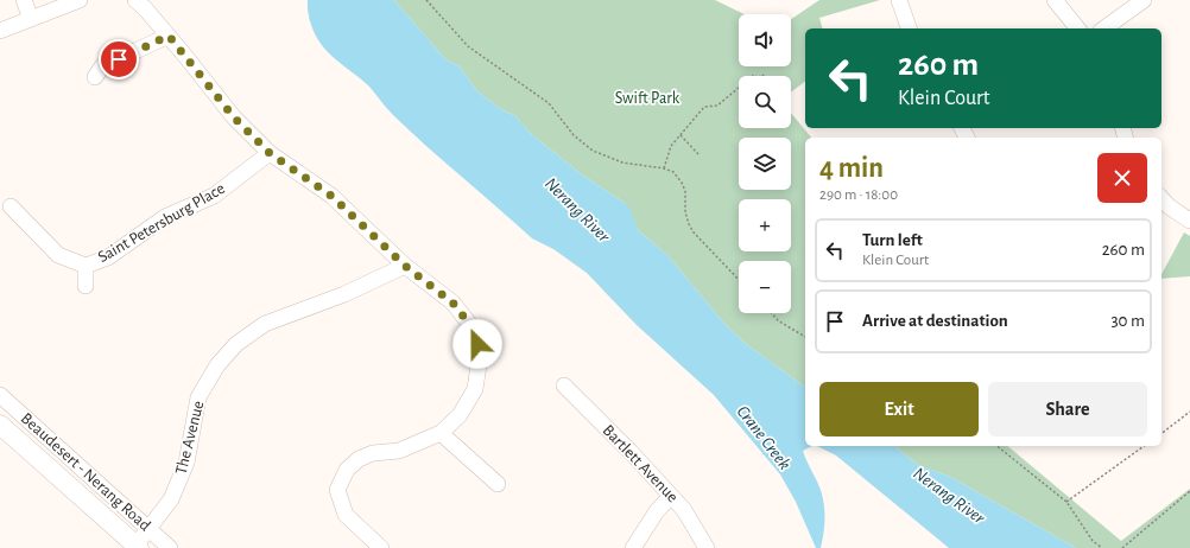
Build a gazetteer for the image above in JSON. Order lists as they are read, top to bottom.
{
  "streets": {
    "main road": ["Beaudesert - Nerang Road"],
    "street": ["Saint Petersburg Place", "The Avenue", "Bartlett Avenue"]
  },
  "crossings": [
    ["The Avenue", "Beaudesert - Nerang Road"]
  ],
  "water": ["Nerang River", "Crane Creek"],
  "parks": ["Swift Park"],
  "page": {
    "map_buttons": ["+", "−"],
    "turn": ["260 m", "Klein Court"],
    "heading": ["4 min", "290 m · 18:00"],
    "list": [
      {
        "name": "Turn left",
        "note": "Klein Court",
        "value": "260 m"
      },
      {
        "name": "Arrive at destination",
        "value": "30 m"
      }
    ],
    "buttons": ["Exit", "Share"]
  }
}
